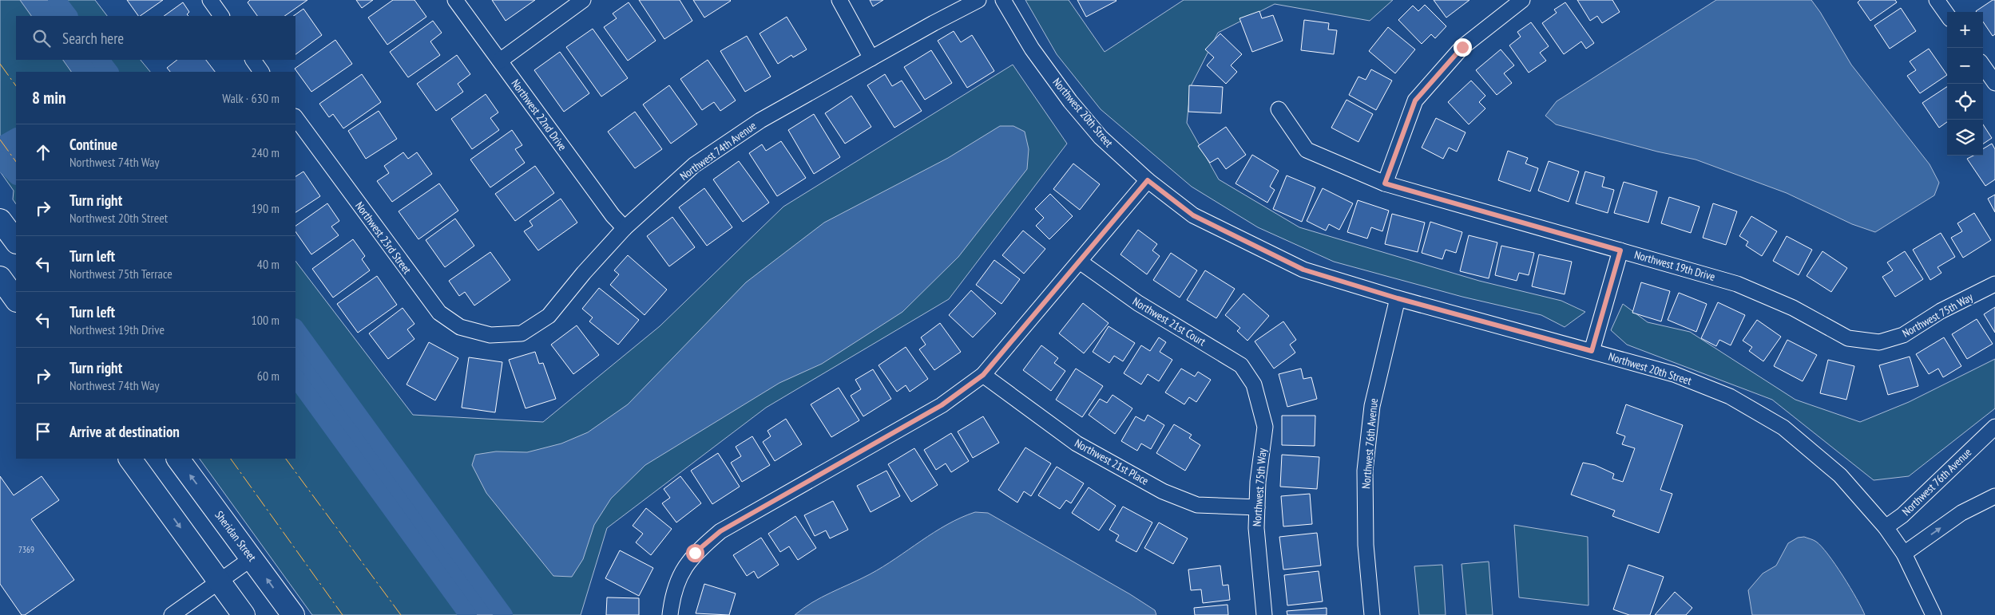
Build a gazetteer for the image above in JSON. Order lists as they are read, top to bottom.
{
  "streets": {
    "main road": ["Sheridan Street"],
    "street": [
      "Northwest 20th Street",
      "Northwest 22nd Drive",
      "Northwest 74th Avenue",
      "Northwest 23rd Street",
      "Northwest 19th Drive",
      "Northwest 75th Way",
      "Northwest 21st Court",
      "Northwest 76th Avenue",
      "Northwest 21st Place"
    ]
  },
  "crossings": [
    ["Northwest 20th Street", "Northwest 76th Avenue"],
    ["Northwest 22nd Drive", "Northwest 74th Avenue"],
    ["Northwest 74th Avenue", "Northwest 23rd Street"],
    ["Northwest 19th Drive", "Northwest 75th Way"],
    ["Northwest 75th Way", "Northwest 21st Court"],
    ["Northwest 75th Way", "Northwest 21st Place"]
  ],
  "house_numbers": ["7369"],
  "page": {
    "map_buttons": ["+", "−"],
    "search": "Search here",
    "heading": ["8 min", "Walk · 630 m"],
    "list": [
      ["Continue", "Northwest 74th Way", "240 m"],
      ["Turn right", "Northwest 20th Street", "190 m"],
      ["Turn left", "Northwest 75th Terrace", "40 m"],
      ["Turn left", "Northwest 19th Drive", "100 m"],
      ["Turn right", "Northwest 74th Way", "60 m"],
      "Arrive at destination"
    ]
  }
}
